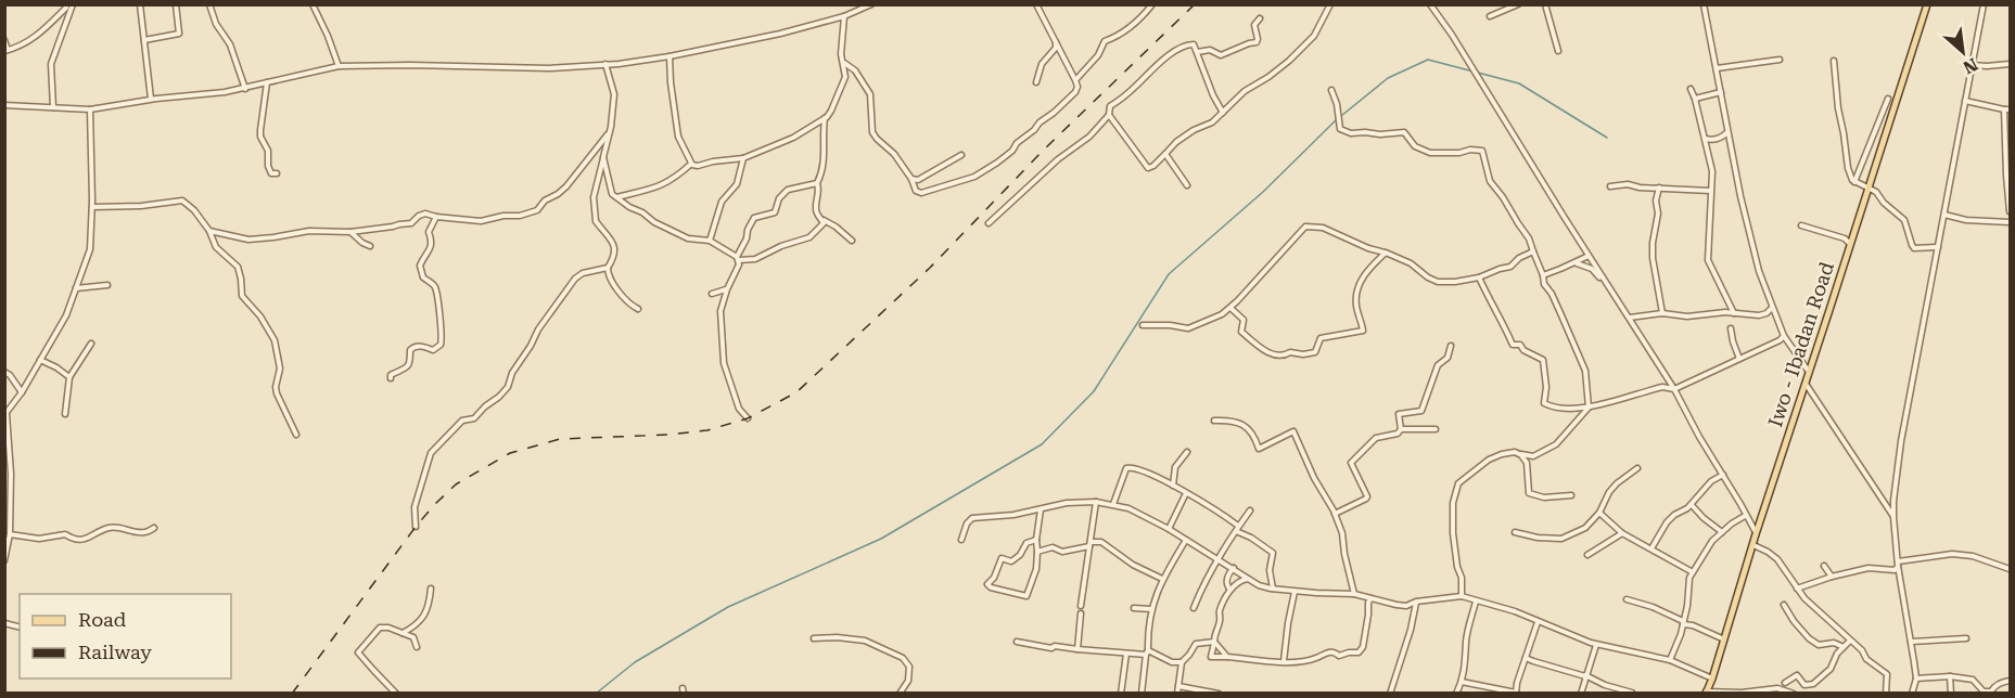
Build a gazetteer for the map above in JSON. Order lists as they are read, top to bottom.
{
  "streets": {
    "main road": ["Iwo - Ibadan Road"]
  },
  "legend": ["Road", "Railway"],
  "north": "bottom right"
}
